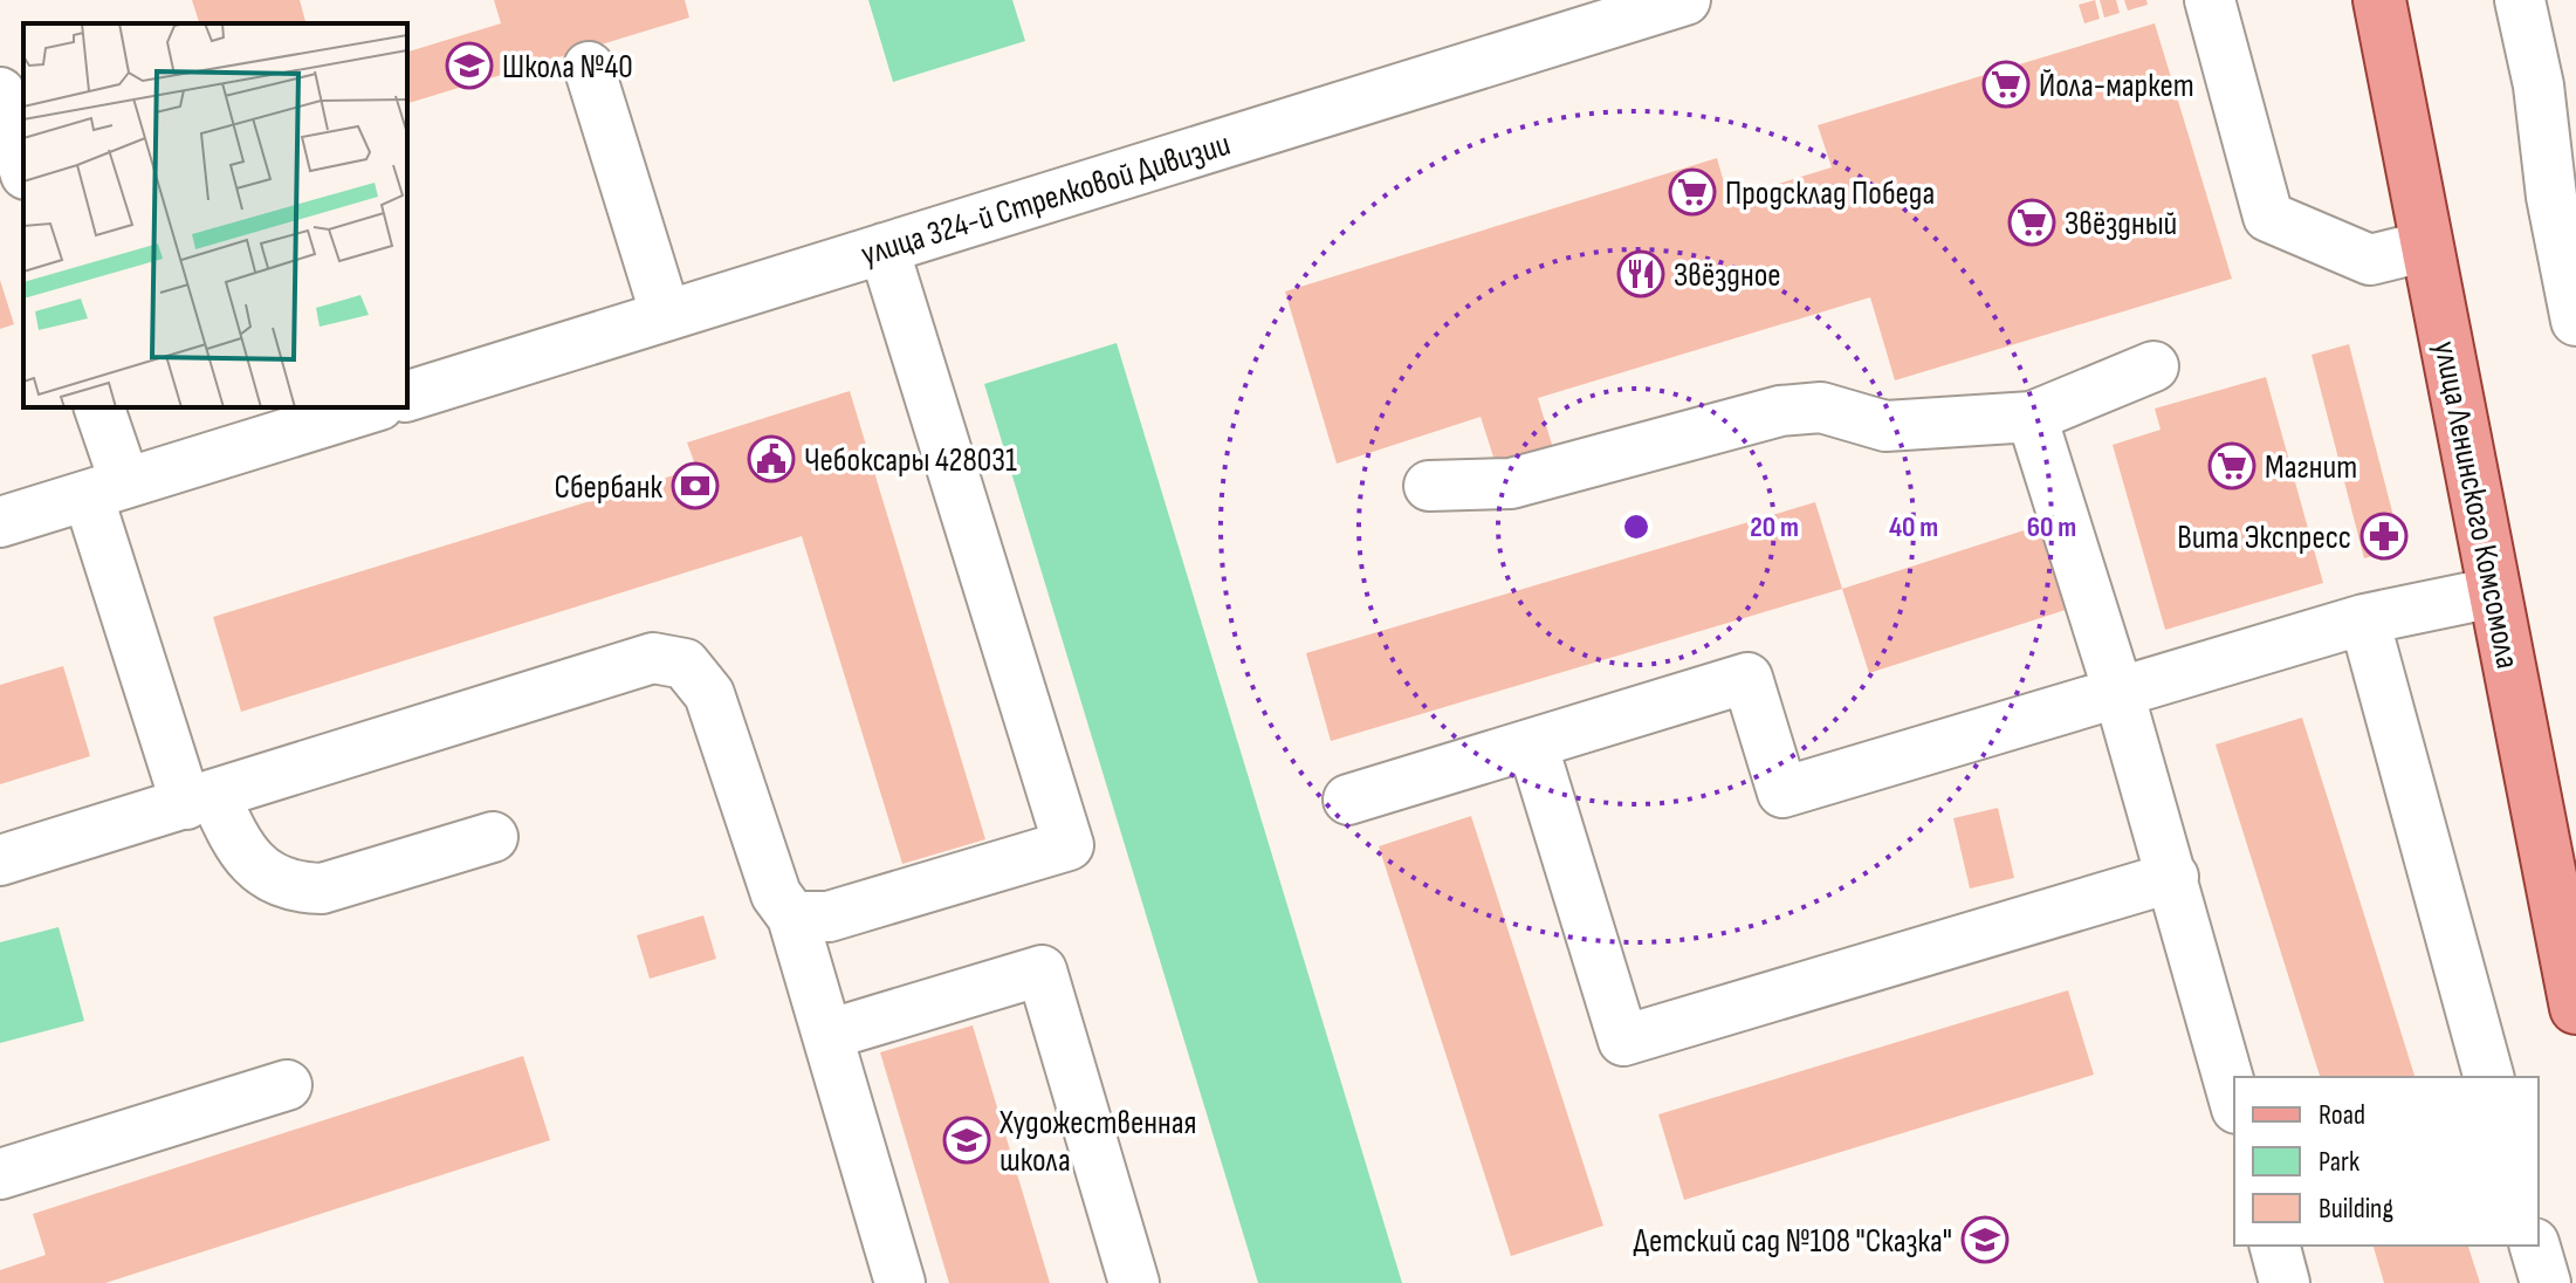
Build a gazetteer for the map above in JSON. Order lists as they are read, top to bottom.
{
  "streets": {
    "main road": ["улица Ленинского Комсомола"],
    "street": ["улица 324-й Стрелковой Дивизии"]
  },
  "places": {
    "school or university": ["Школа №40", "Художественная школа", "Детский сад №108 \"Сказка\""],
    "supermarket": [
      "Йола-маркет",
      "Продсклад Победа",
      "Звёздный",
      "Магнит"
    ],
    "restaurant": ["Звёздное"],
    "public building": ["Чебоксары 428031"],
    "bank": ["Сбербанк"],
    "pharmacy": ["Вита Экспресс"]
  },
  "legend": ["Road", "Park", "Building"],
  "rings": ["20 m", "40 m", "60 m"]
}
